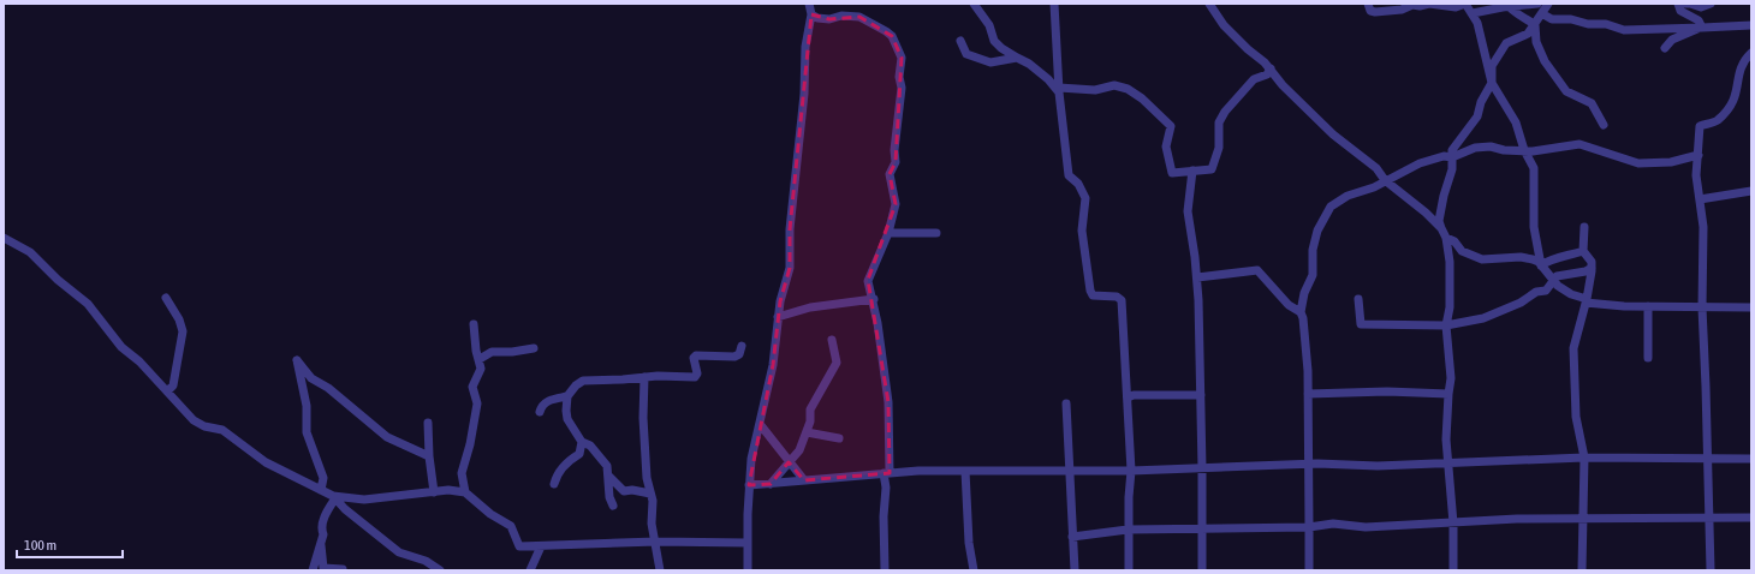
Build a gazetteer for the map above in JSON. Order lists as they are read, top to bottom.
{
  "scale_bar": "100 m"
}
